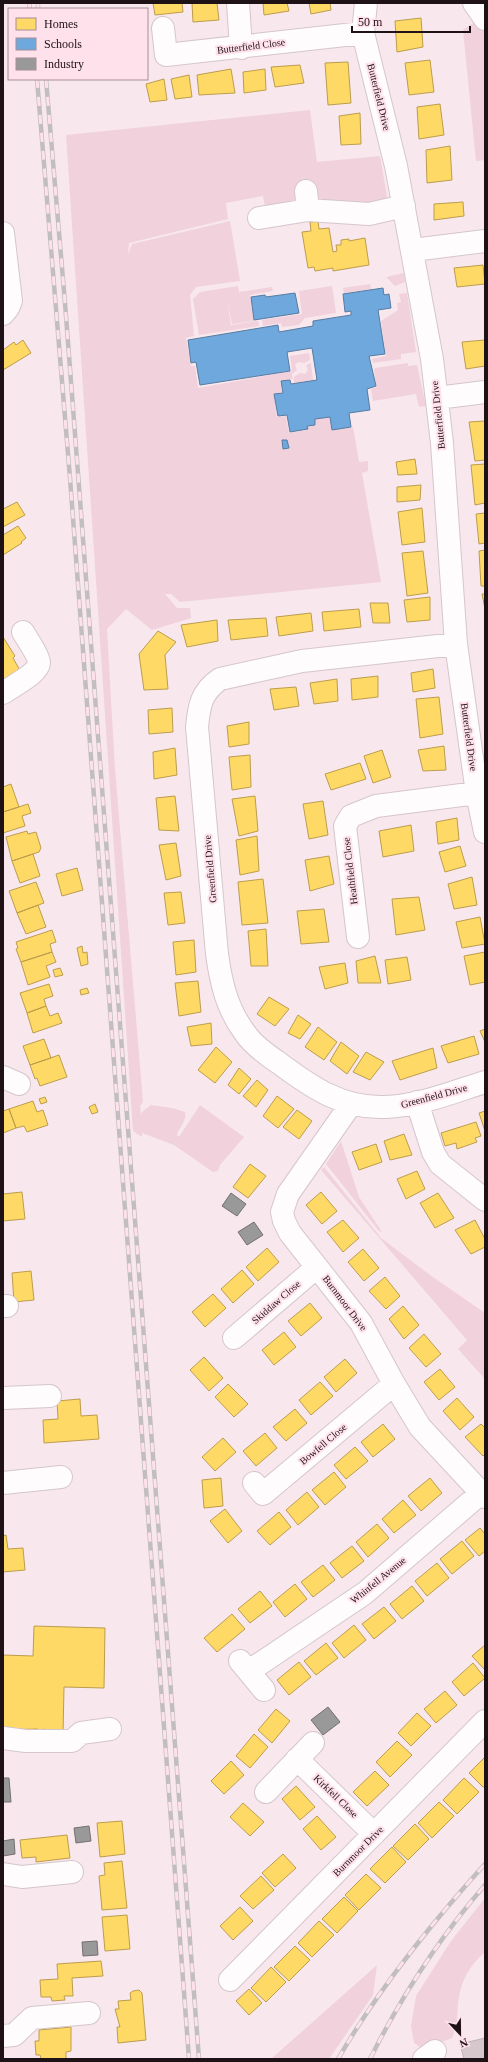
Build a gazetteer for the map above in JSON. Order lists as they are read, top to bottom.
{
  "streets": {
    "street": [
      "Butterfield Close",
      "Butterfield Drive",
      "Greenfield Drive",
      "Heathfield Close",
      "Skiddaw Close",
      "Burnmoor Drive",
      "Bowfell Close",
      "Whinfell Avenue",
      "Kirkfell Close"
    ]
  },
  "crossings": [
    ["Butterfield Close", "Butterfield Drive"],
    ["Butterfield Drive", "Greenfield Drive"],
    ["Butterfield Drive", "Heathfield Close"],
    ["Greenfield Drive", "Burnmoor Drive"],
    ["Skiddaw Close", "Burnmoor Drive"],
    ["Burnmoor Drive", "Bowfell Close"],
    ["Burnmoor Drive", "Whinfell Avenue"],
    ["Burnmoor Drive", "Kirkfell Close"]
  ],
  "legend": ["Homes", "Schools", "Industry"],
  "scale_bar": "50 m",
  "north": "bottom"
}
